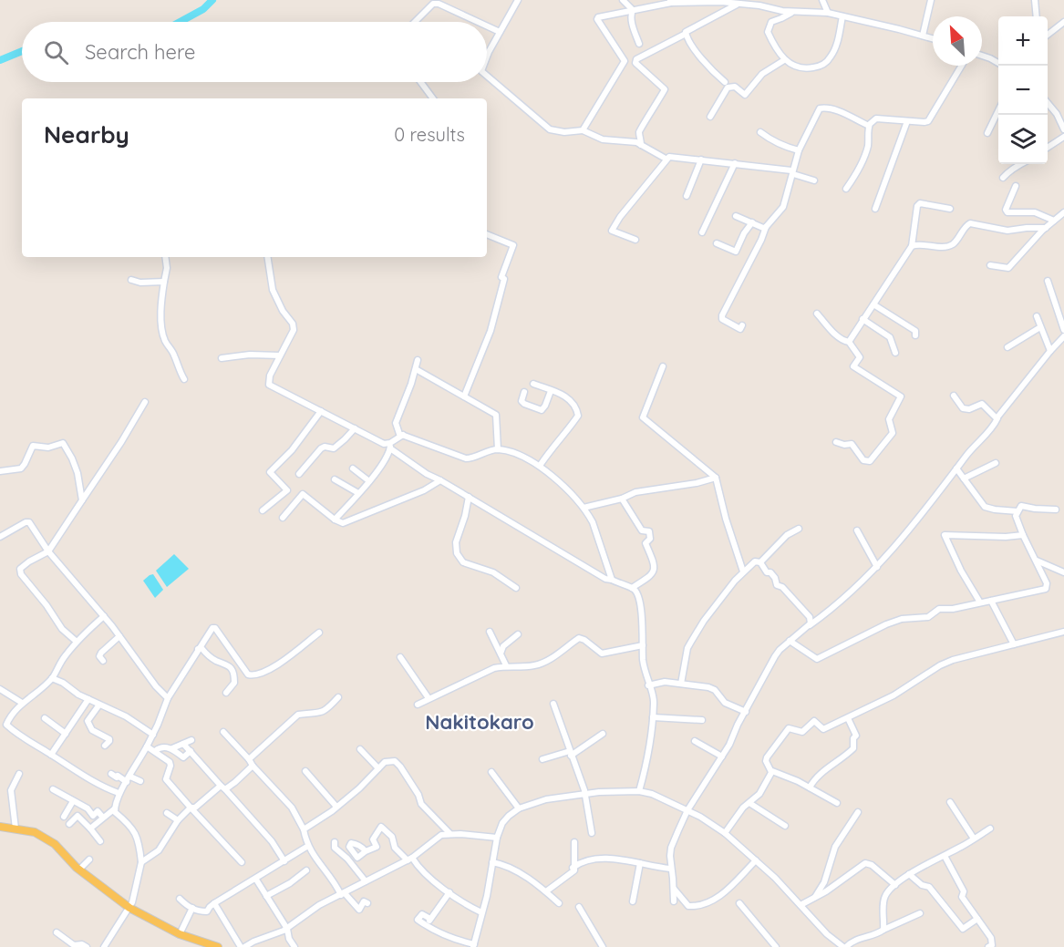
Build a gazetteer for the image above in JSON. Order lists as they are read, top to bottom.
{
  "districts": ["Nakitokaro"],
  "north": "top left",
  "page": {
    "map_buttons": ["+", "−"],
    "search": "Search here",
    "heading": ["Nearby", "0 results"]
  }
}
